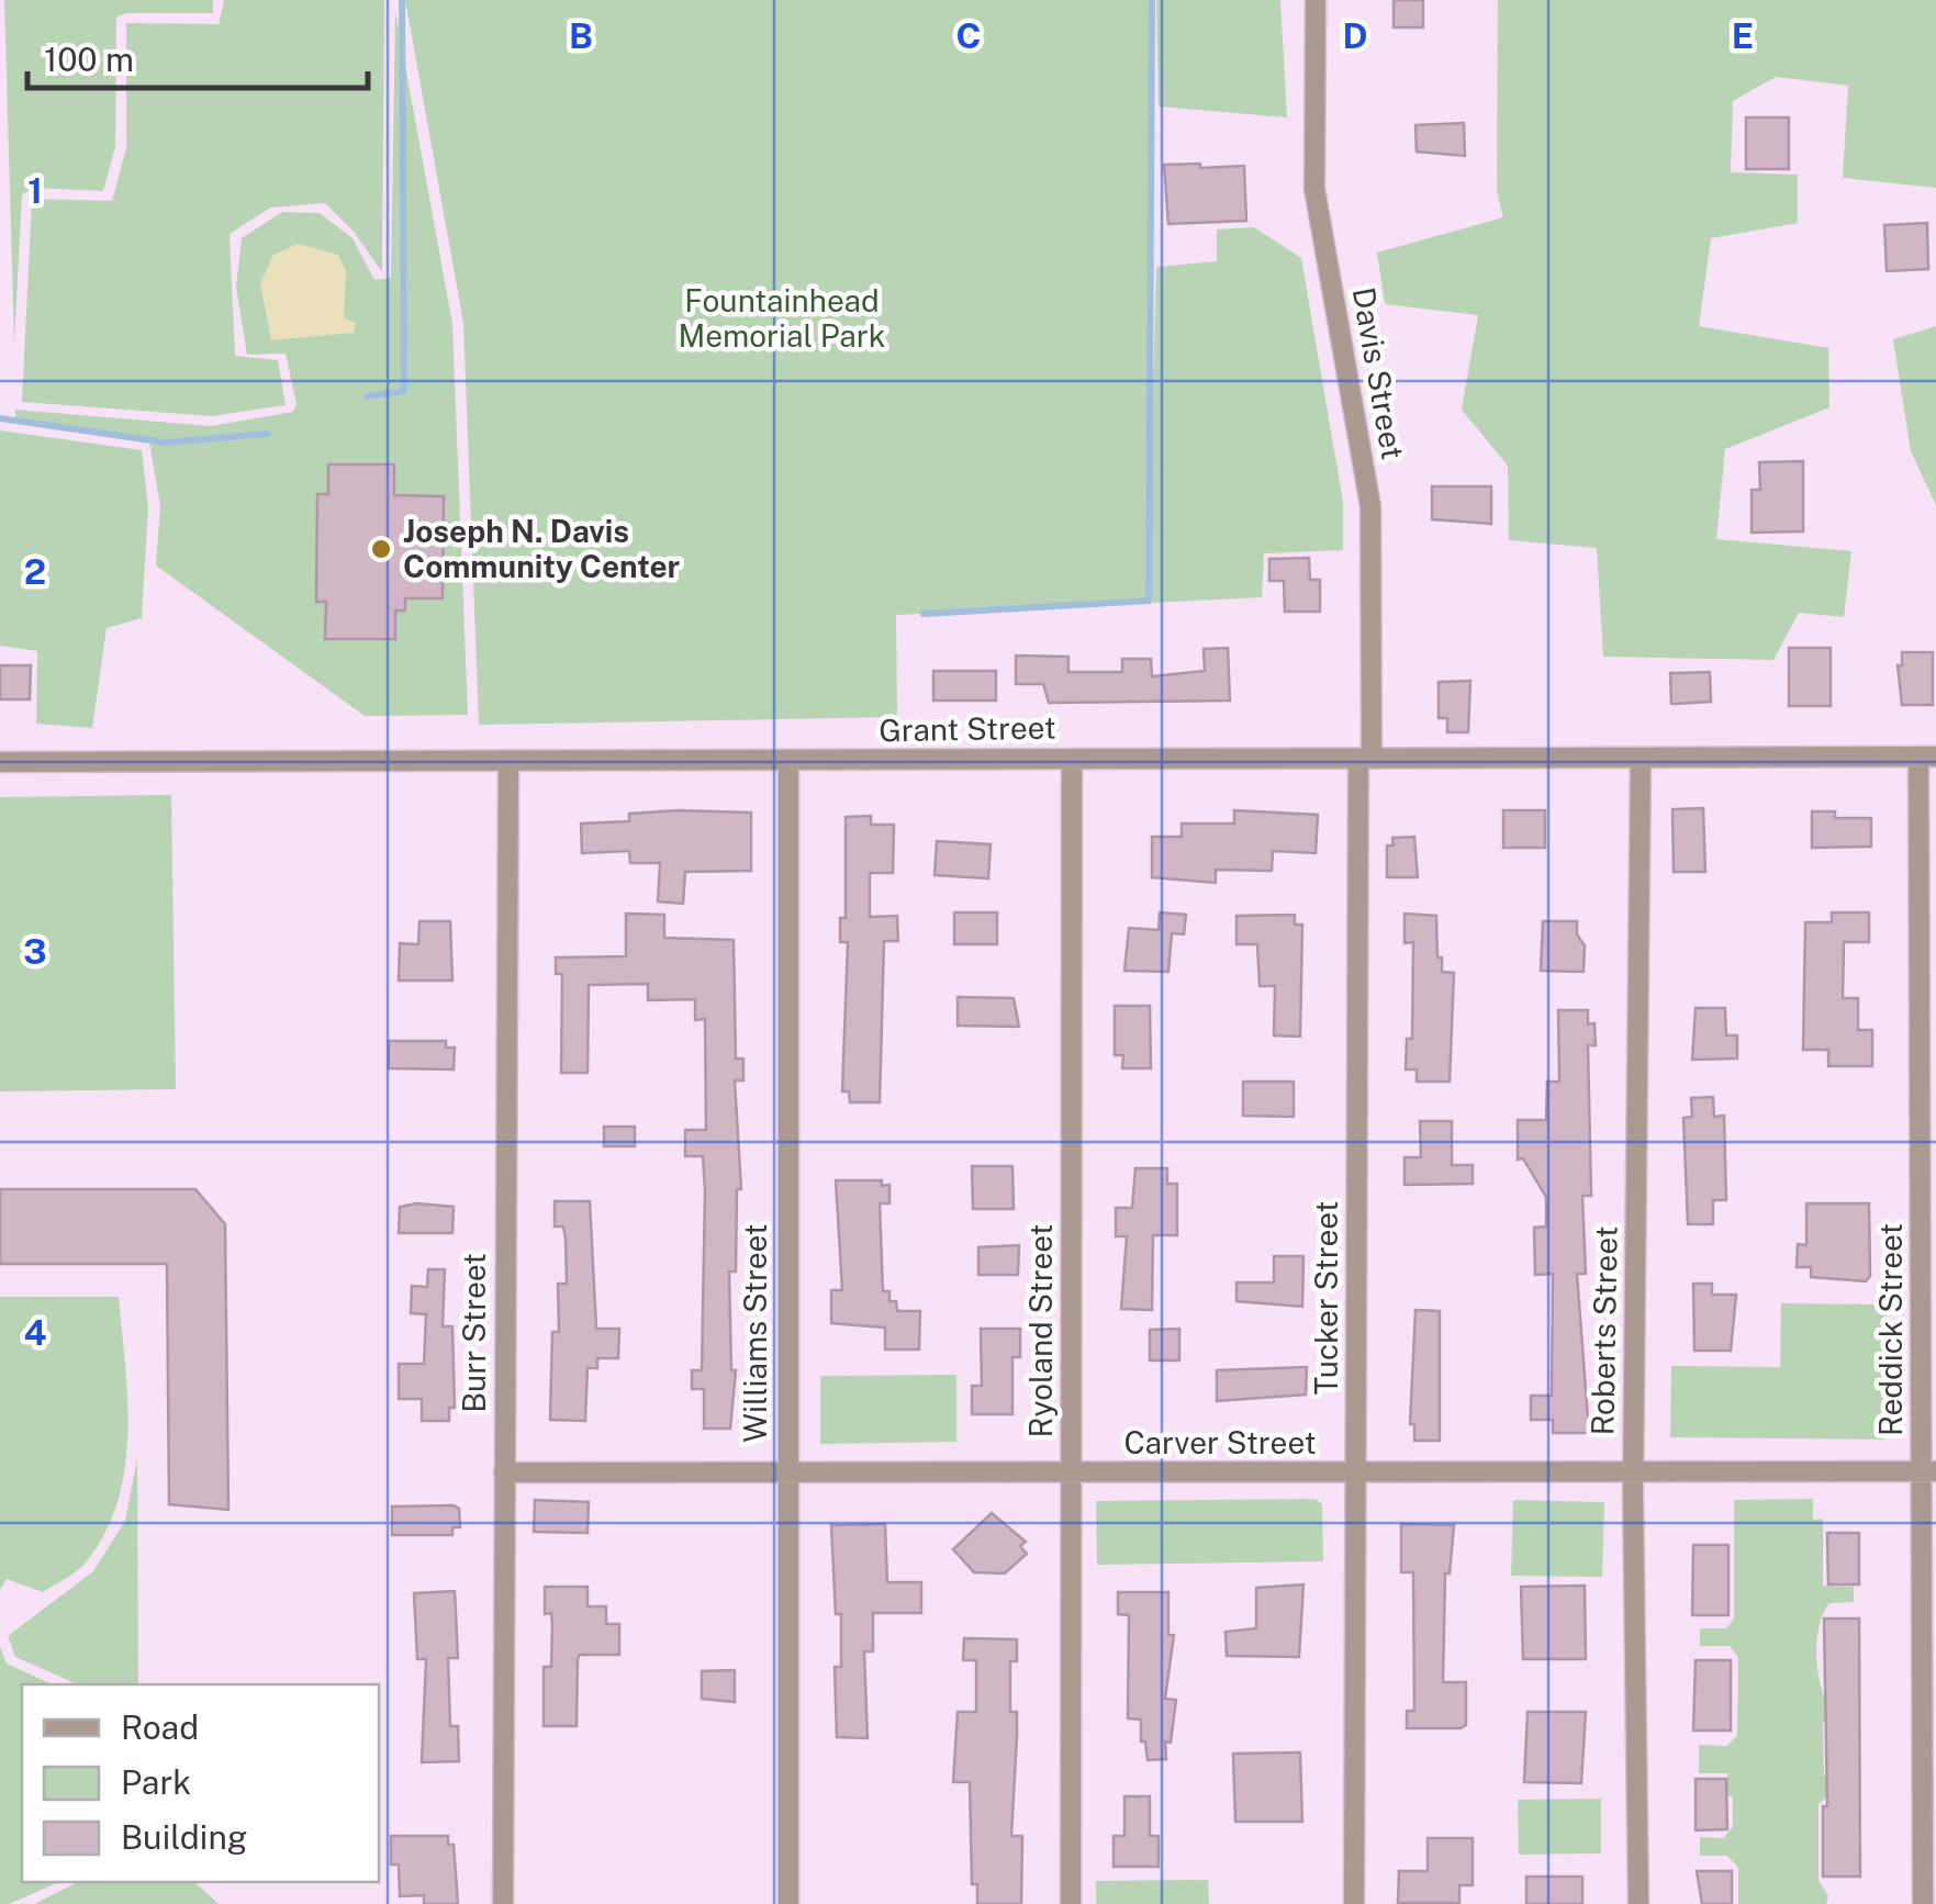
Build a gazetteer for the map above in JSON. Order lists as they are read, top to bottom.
{
  "streets": {
    "street": [
      "Davis Street",
      "Grant Street",
      "Tucker Street",
      "Reddick Street",
      "Ryoland Street",
      "Roberts Street",
      "Burr Street",
      "Williams Street",
      "Carver Street"
    ]
  },
  "crossings": [
    ["Davis Street", "Grant Street"],
    ["Davis Street", "Tucker Street"],
    ["Grant Street", "Tucker Street"],
    ["Grant Street", "Reddick Street"],
    ["Grant Street", "Ryoland Street"],
    ["Grant Street", "Roberts Street"],
    ["Grant Street", "Burr Street"],
    ["Grant Street", "Williams Street"],
    ["Tucker Street", "Carver Street"],
    ["Reddick Street", "Carver Street"],
    ["Ryoland Street", "Carver Street"],
    ["Roberts Street", "Carver Street"],
    ["Burr Street", "Carver Street"],
    ["Williams Street", "Carver Street"]
  ],
  "parks": ["Fountainhead Memorial Park"],
  "places": ["Joseph N. Davis Community Center"],
  "legend": ["Road", "Park", "Building"],
  "scale_bar": "100 m",
  "grid": {
    "columns": [
      "B",
      "C",
      "D",
      "E"
    ],
    "rows": [
      "1",
      "2",
      "3",
      "4"
    ]
  }
}
